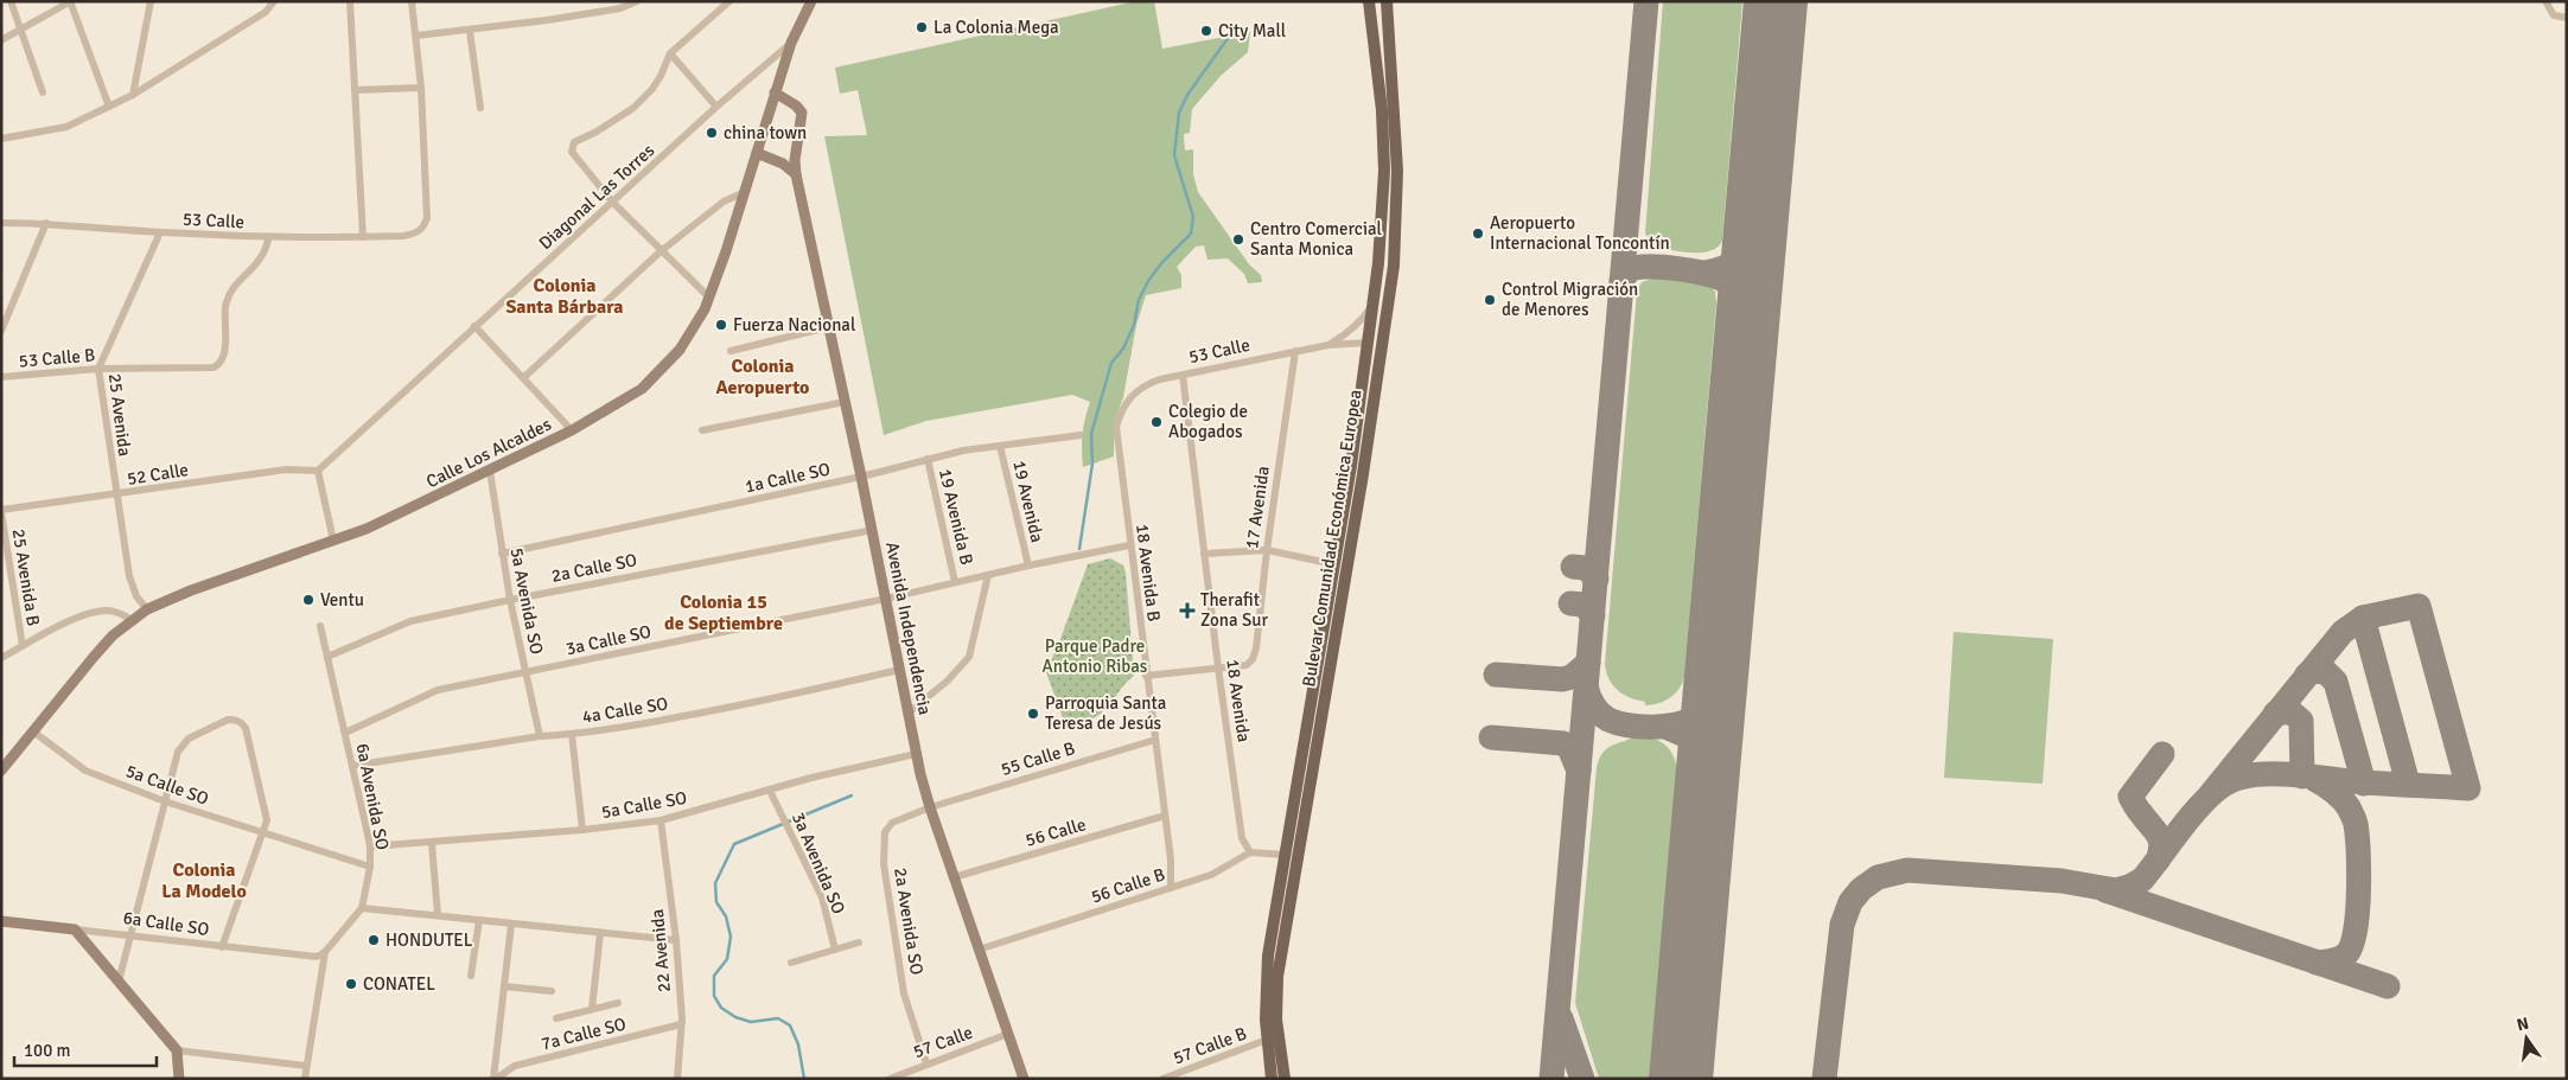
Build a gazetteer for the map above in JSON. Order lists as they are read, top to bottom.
{
  "streets": {
    "main road": ["Bulevar Comunidad Económica Europea"],
    "street": [
      "Diagonal Las Torres",
      "53 Calle",
      "53 Calle B",
      "25 Avenida",
      "Calle Los Alcaldes",
      "52 Calle",
      "1a Calle SO",
      "19 Avenida",
      "17 Avenida",
      "19 Avenida B",
      "2a Calle SO",
      "18 Avenida B",
      "25 Avenida B",
      "5a Avenida SO",
      "Avenida Independencia",
      "3a Calle SO",
      "18 Avenida",
      "4a Calle SO",
      "55 Calle B",
      "5a Calle SO",
      "6a Avenida SO",
      "56 Calle",
      "3a Avenida SO",
      "56 Calle B",
      "2a Avenida SO",
      "6a Calle SO",
      "22 Avenida",
      "7a Calle SO",
      "57 Calle",
      "57 Calle B"
    ]
  },
  "crossings": [
    ["Diagonal Las Torres", "Calle Los Alcaldes"],
    ["Diagonal Las Torres", "52 Calle"],
    ["53 Calle", "53 Calle B"],
    ["53 Calle", "25 Avenida"],
    ["53 Calle", "17 Avenida"],
    ["53 Calle", "Bulevar Comunidad Económica Europea"],
    ["53 Calle", "18 Avenida B"],
    ["53 Calle", "18 Avenida"],
    ["53 Calle B", "25 Avenida"],
    ["25 Avenida", "Calle Los Alcaldes"],
    ["25 Avenida", "52 Calle"],
    ["Calle Los Alcaldes", "5a Avenida SO"],
    ["Calle Los Alcaldes", "Avenida Independencia"],
    ["Calle Los Alcaldes", "5a Calle SO"],
    ["52 Calle", "25 Avenida B"],
    ["1a Calle SO", "19 Avenida"],
    ["1a Calle SO", "19 Avenida B"],
    ["1a Calle SO", "5a Avenida SO"],
    ["1a Calle SO", "Avenida Independencia"],
    ["19 Avenida", "3a Calle SO"],
    ["17 Avenida", "18 Avenida"],
    ["19 Avenida B", "3a Calle SO"],
    ["Bulevar Comunidad Económica Europea", "57 Calle B"],
    ["2a Calle SO", "5a Avenida SO"],
    ["2a Calle SO", "Avenida Independencia"],
    ["2a Calle SO", "6a Avenida SO"],
    ["18 Avenida B", "3a Calle SO"],
    ["18 Avenida B", "55 Calle B"],
    ["18 Avenida B", "56 Calle"],
    ["18 Avenida B", "56 Calle B"],
    ["5a Avenida SO", "3a Calle SO"],
    ["5a Avenida SO", "4a Calle SO"],
    ["Avenida Independencia", "3a Calle SO"],
    ["Avenida Independencia", "4a Calle SO"],
    ["Avenida Independencia", "55 Calle B"],
    ["Avenida Independencia", "5a Calle SO"],
    ["Avenida Independencia", "56 Calle"],
    ["Avenida Independencia", "56 Calle B"],
    ["Avenida Independencia", "2a Avenida SO"],
    ["Avenida Independencia", "57 Calle"],
    ["3a Calle SO", "6a Avenida SO"],
    ["18 Avenida", "56 Calle B"],
    ["4a Calle SO", "6a Avenida SO"],
    ["55 Calle B", "2a Avenida SO"],
    ["5a Calle SO", "6a Avenida SO"],
    ["5a Calle SO", "3a Avenida SO"],
    ["5a Calle SO", "22 Avenida"],
    ["6a Avenida SO", "6a Calle SO"],
    ["2a Avenida SO", "57 Calle"],
    ["22 Avenida", "7a Calle SO"]
  ],
  "districts": [
    "Colonia Santa Bárbara",
    "Colonia Aeropuerto",
    "Colonia 15 de Septiembre",
    "Colonia La Modelo"
  ],
  "parks": ["Parque Padre Antonio Ribas"],
  "places": {
    "other": [
      "La Colonia Mega",
      "City Mall",
      "china town",
      "Aeropuerto Internacional Toncontín",
      "Centro Comercial Santa Monica",
      "Control Migración de Menores",
      "Fuerza Nacional",
      "Colegio de Abogados",
      "Ventu",
      "Parroquia Santa Teresa de Jesús",
      "HONDUTEL",
      "CONATEL"
    ],
    "health": ["Therafit Zona Sur"]
  },
  "scale_bar": "100 m",
  "north": "top"
}
